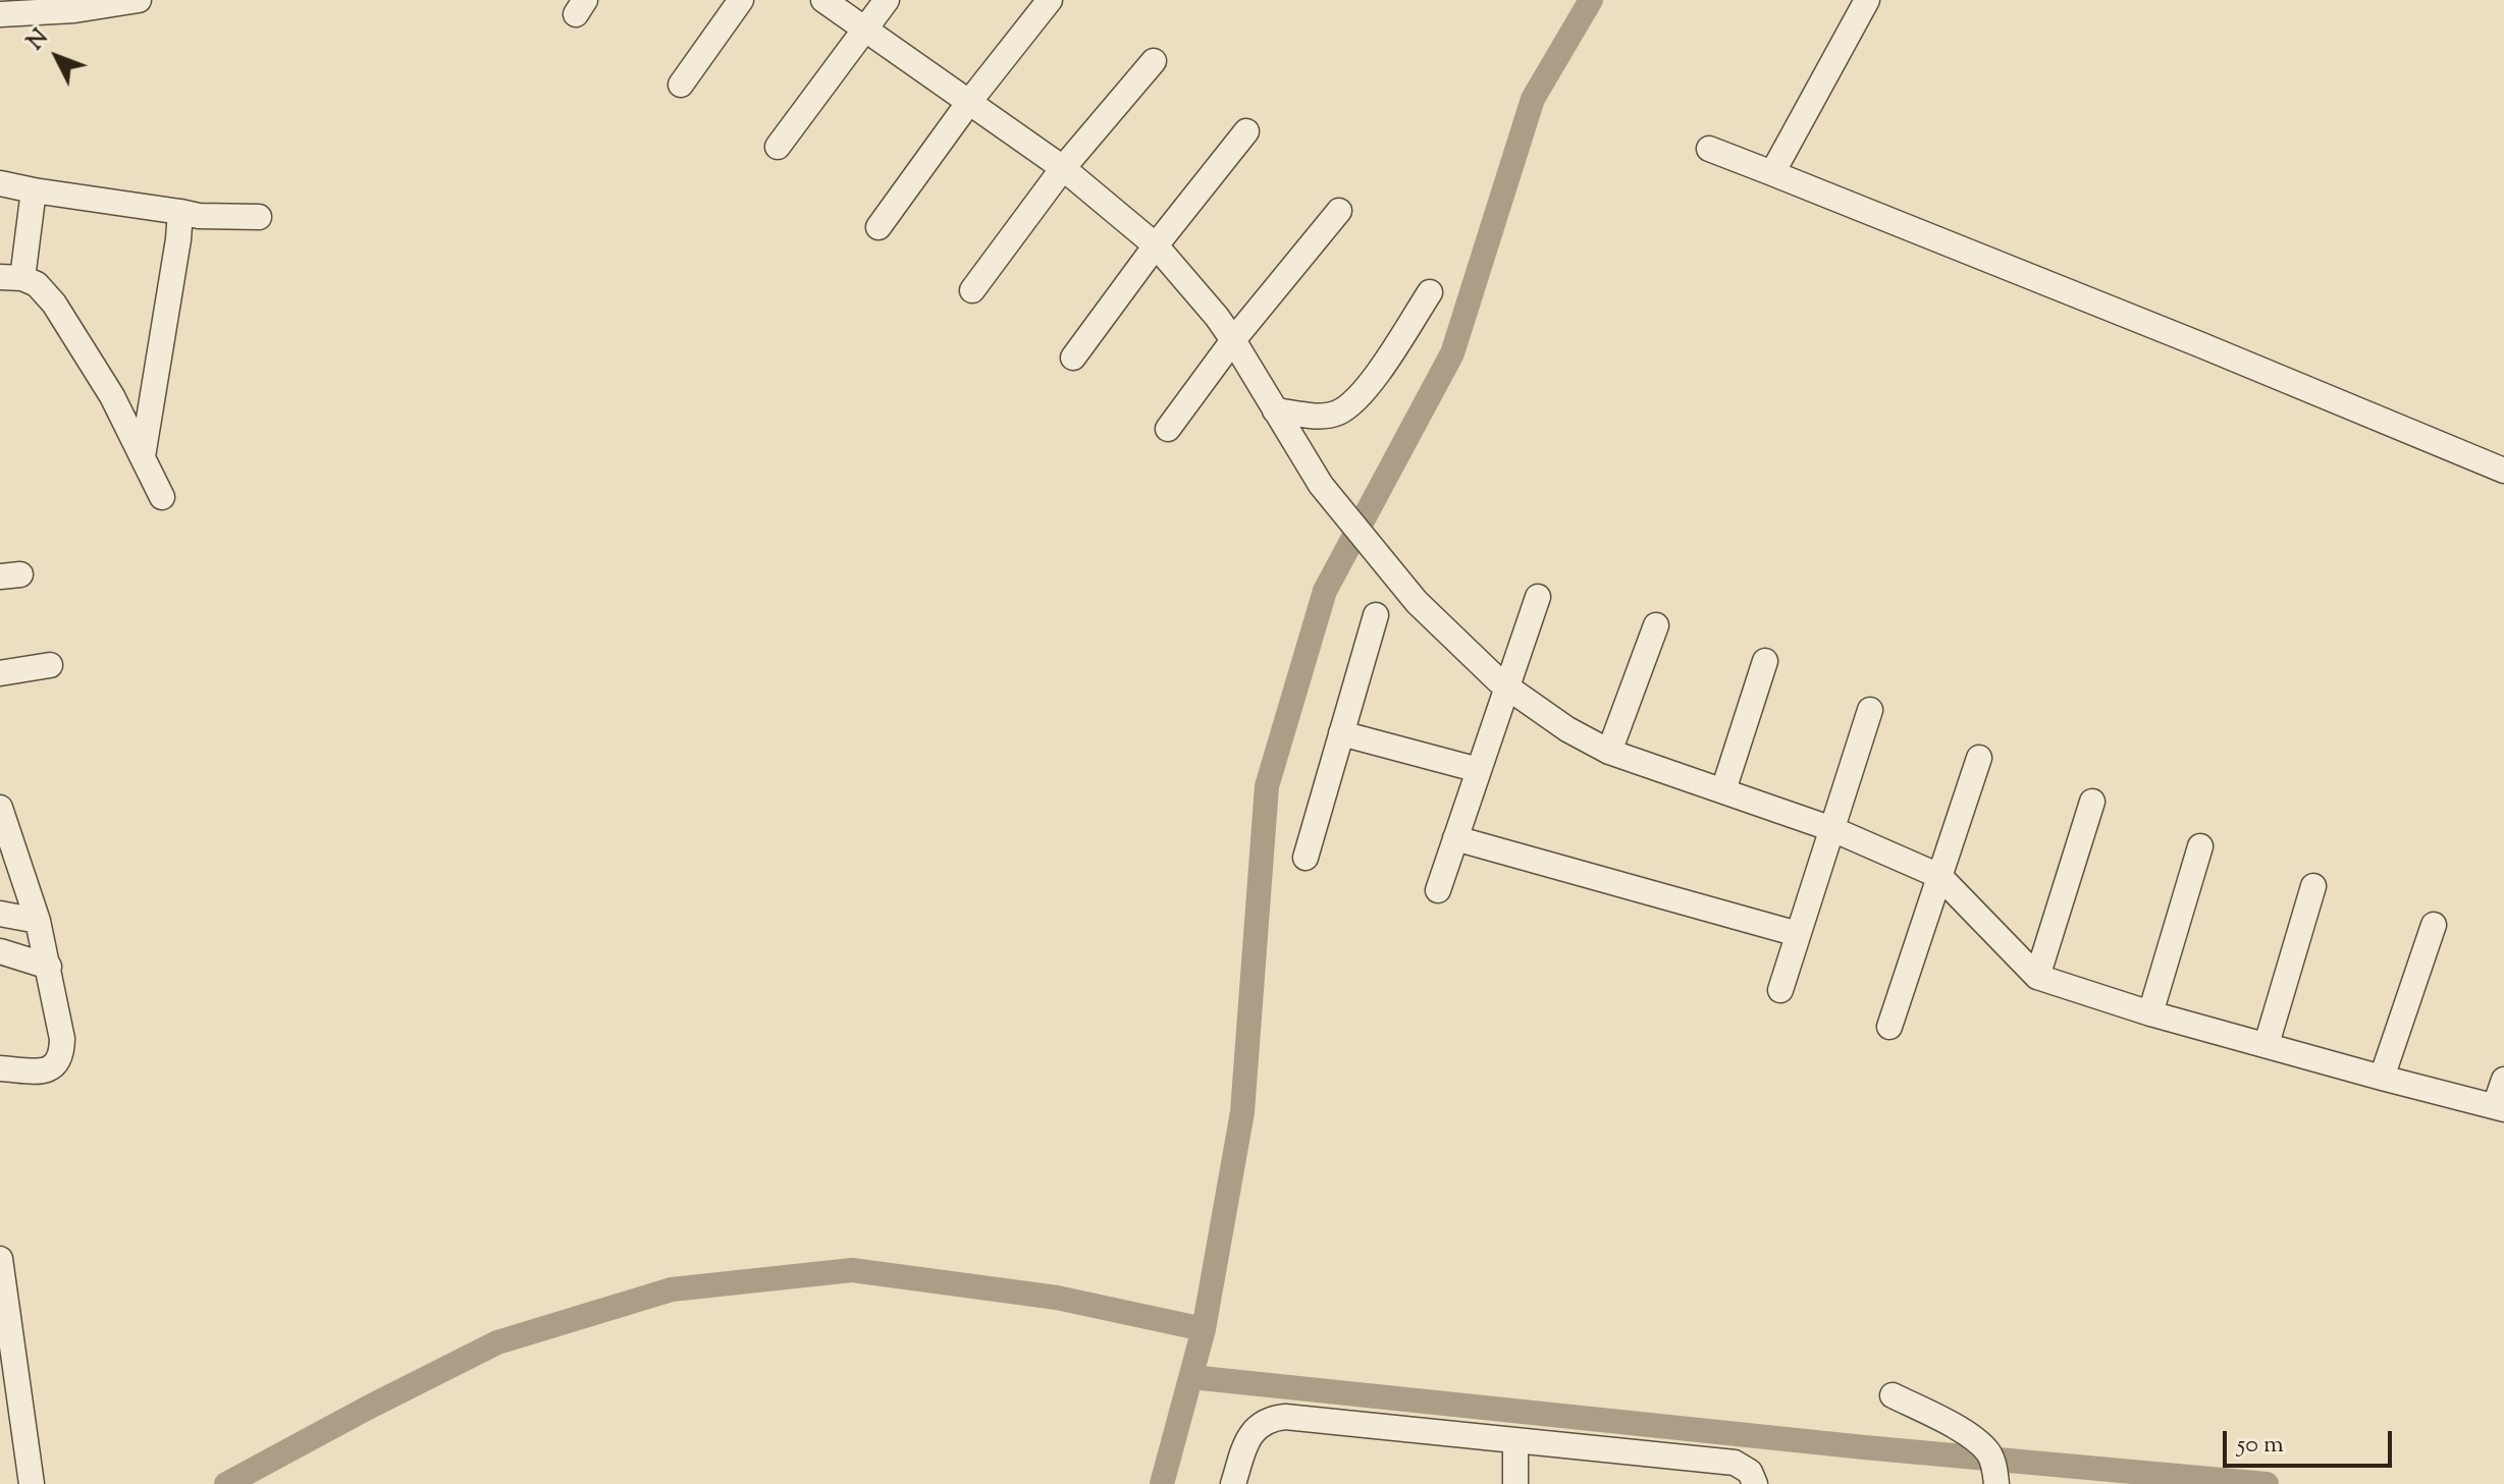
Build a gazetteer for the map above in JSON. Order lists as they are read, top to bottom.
{
  "scale_bar": "50 m",
  "north": "top left"
}
